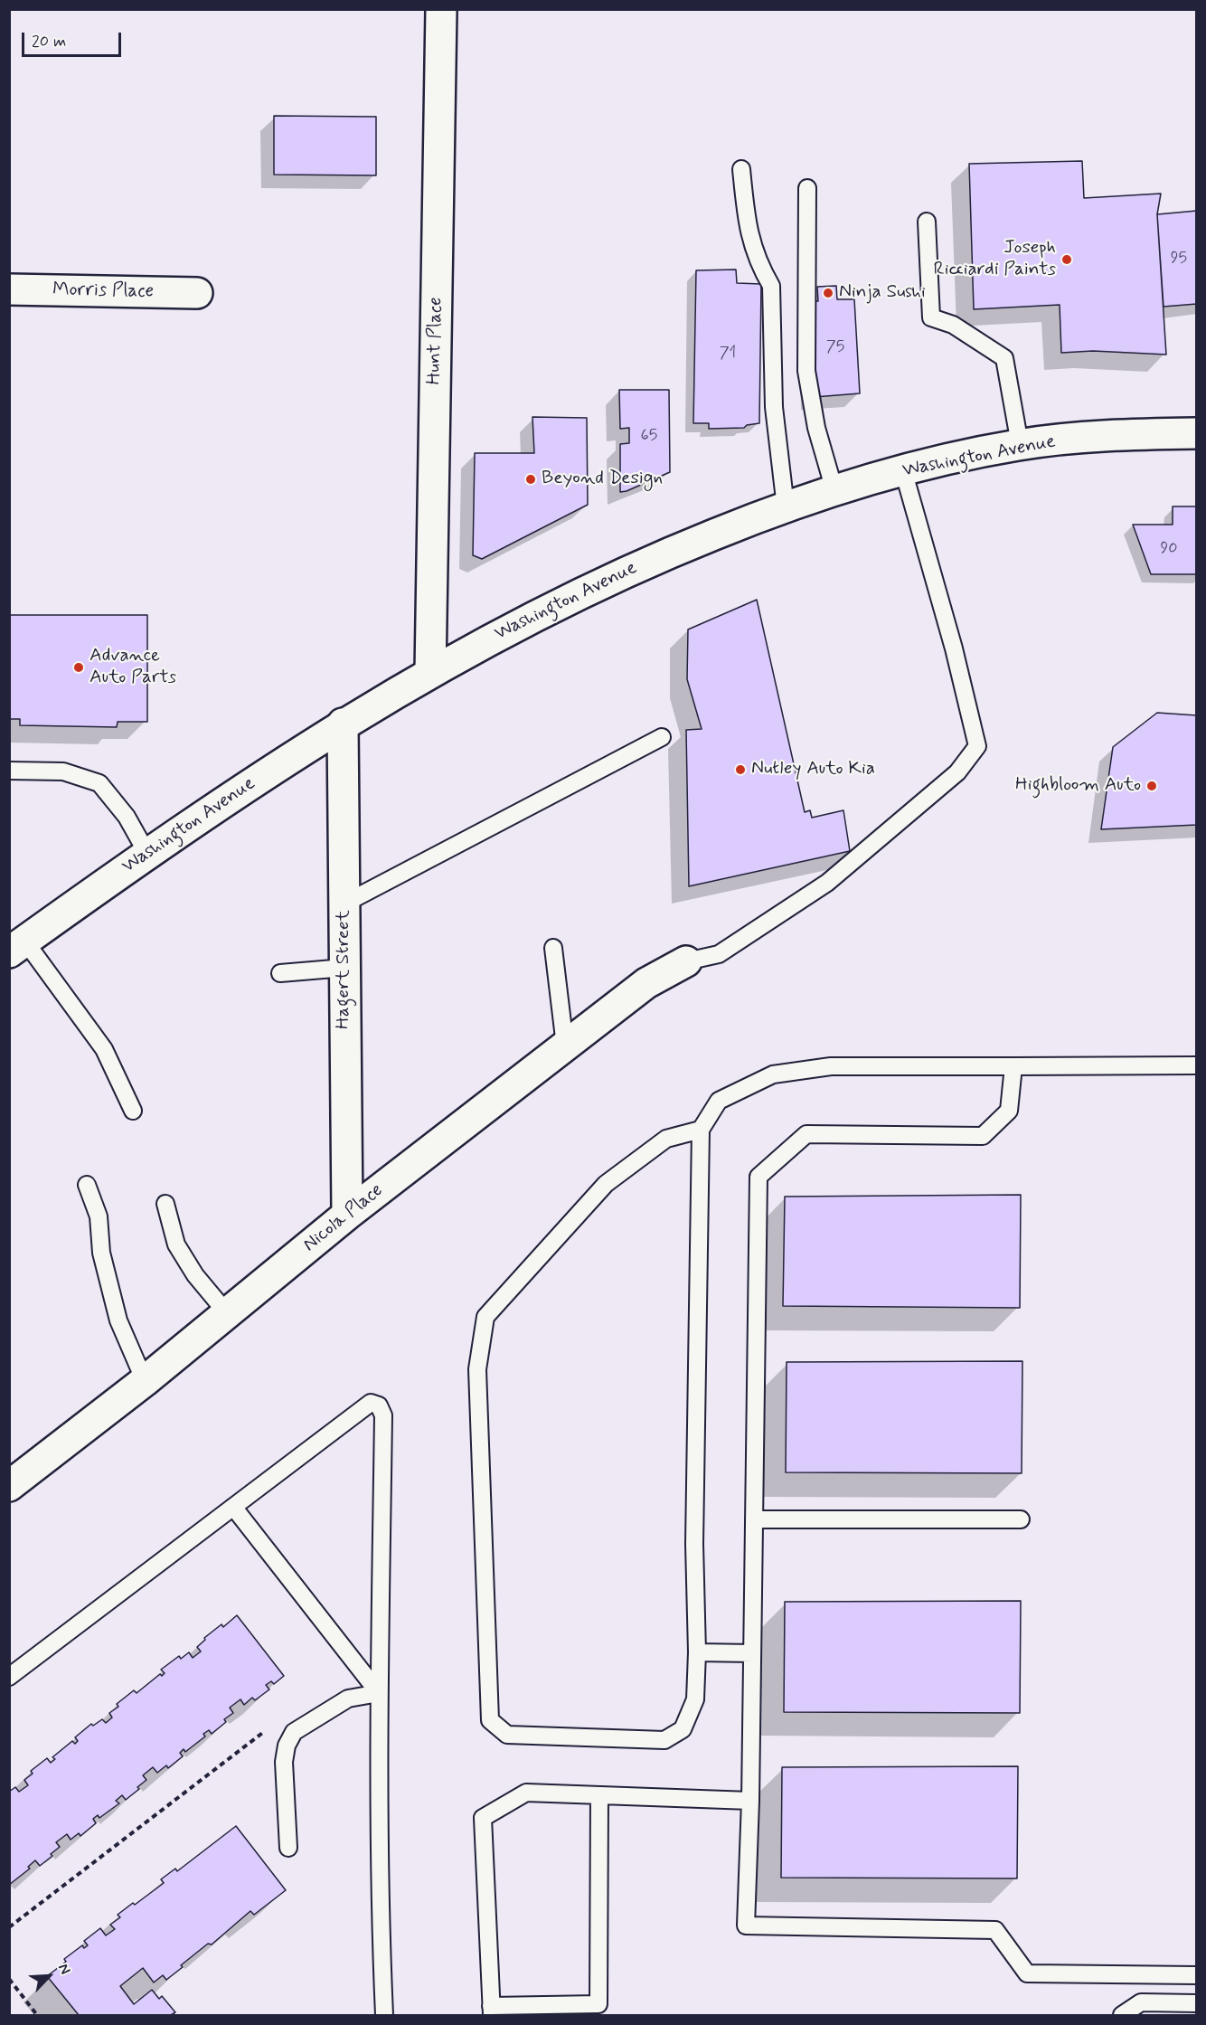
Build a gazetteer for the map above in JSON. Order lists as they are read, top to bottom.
{
  "streets": {
    "street": [
      "Morris Place",
      "Hunt Place",
      "Washington Avenue",
      "Hagert Street",
      "Nicola Place"
    ]
  },
  "crossings": [
    ["Hunt Place", "Washington Avenue"],
    ["Washington Avenue", "Hagert Street"],
    ["Hagert Street", "Nicola Place"]
  ],
  "places": [
    "Joseph Ricciardi Paints",
    "Ninja Sushi",
    "Beyond Design",
    "Advance Auto Parts",
    "Nutley Auto Kia",
    "Highbloom Auto"
  ],
  "house_numbers": [
    "95",
    "75",
    "71",
    "65",
    "90"
  ],
  "scale_bar": "20 m",
  "north": "top right"
}
